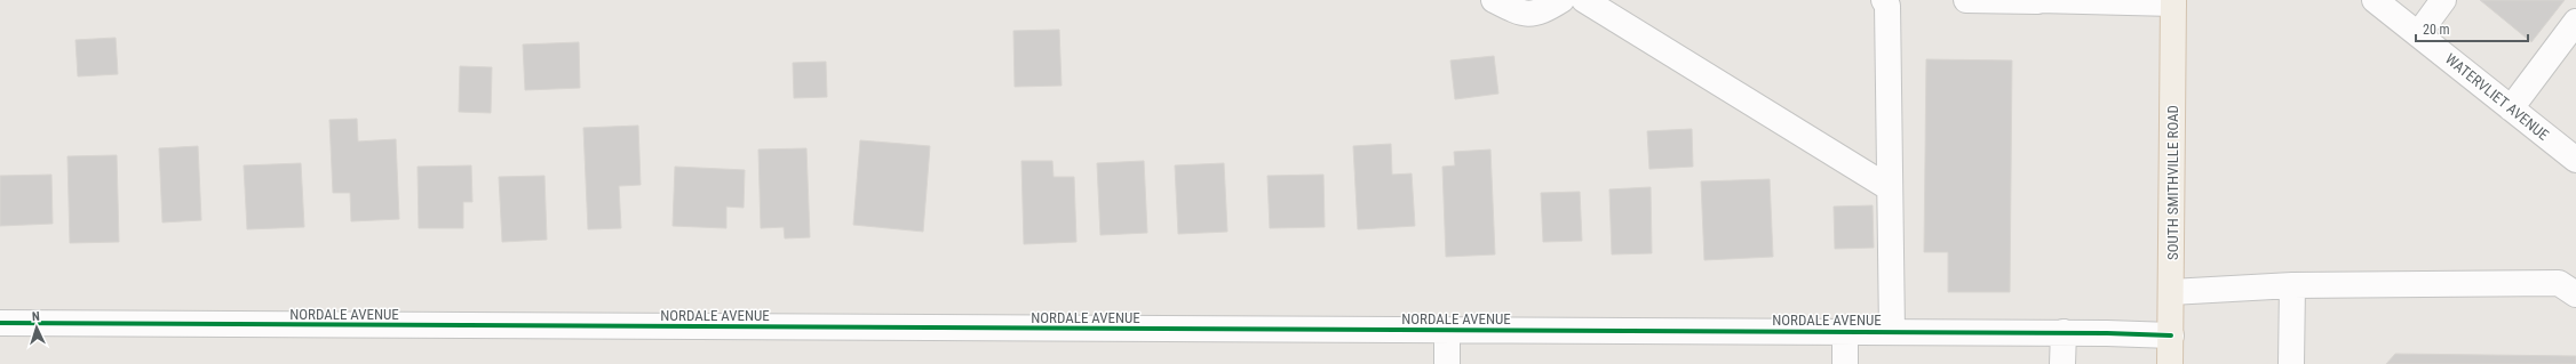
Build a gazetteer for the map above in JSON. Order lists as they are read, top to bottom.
{
  "streets": {
    "main road": ["SOUTH SMITHVILLE ROAD"],
    "street": ["WATERVLIET AVENUE", "NORDALE AVENUE"]
  },
  "crossings": [
    ["SOUTH SMITHVILLE ROAD", "NORDALE AVENUE"]
  ],
  "scale_bar": "20 m",
  "north": "top"
}
